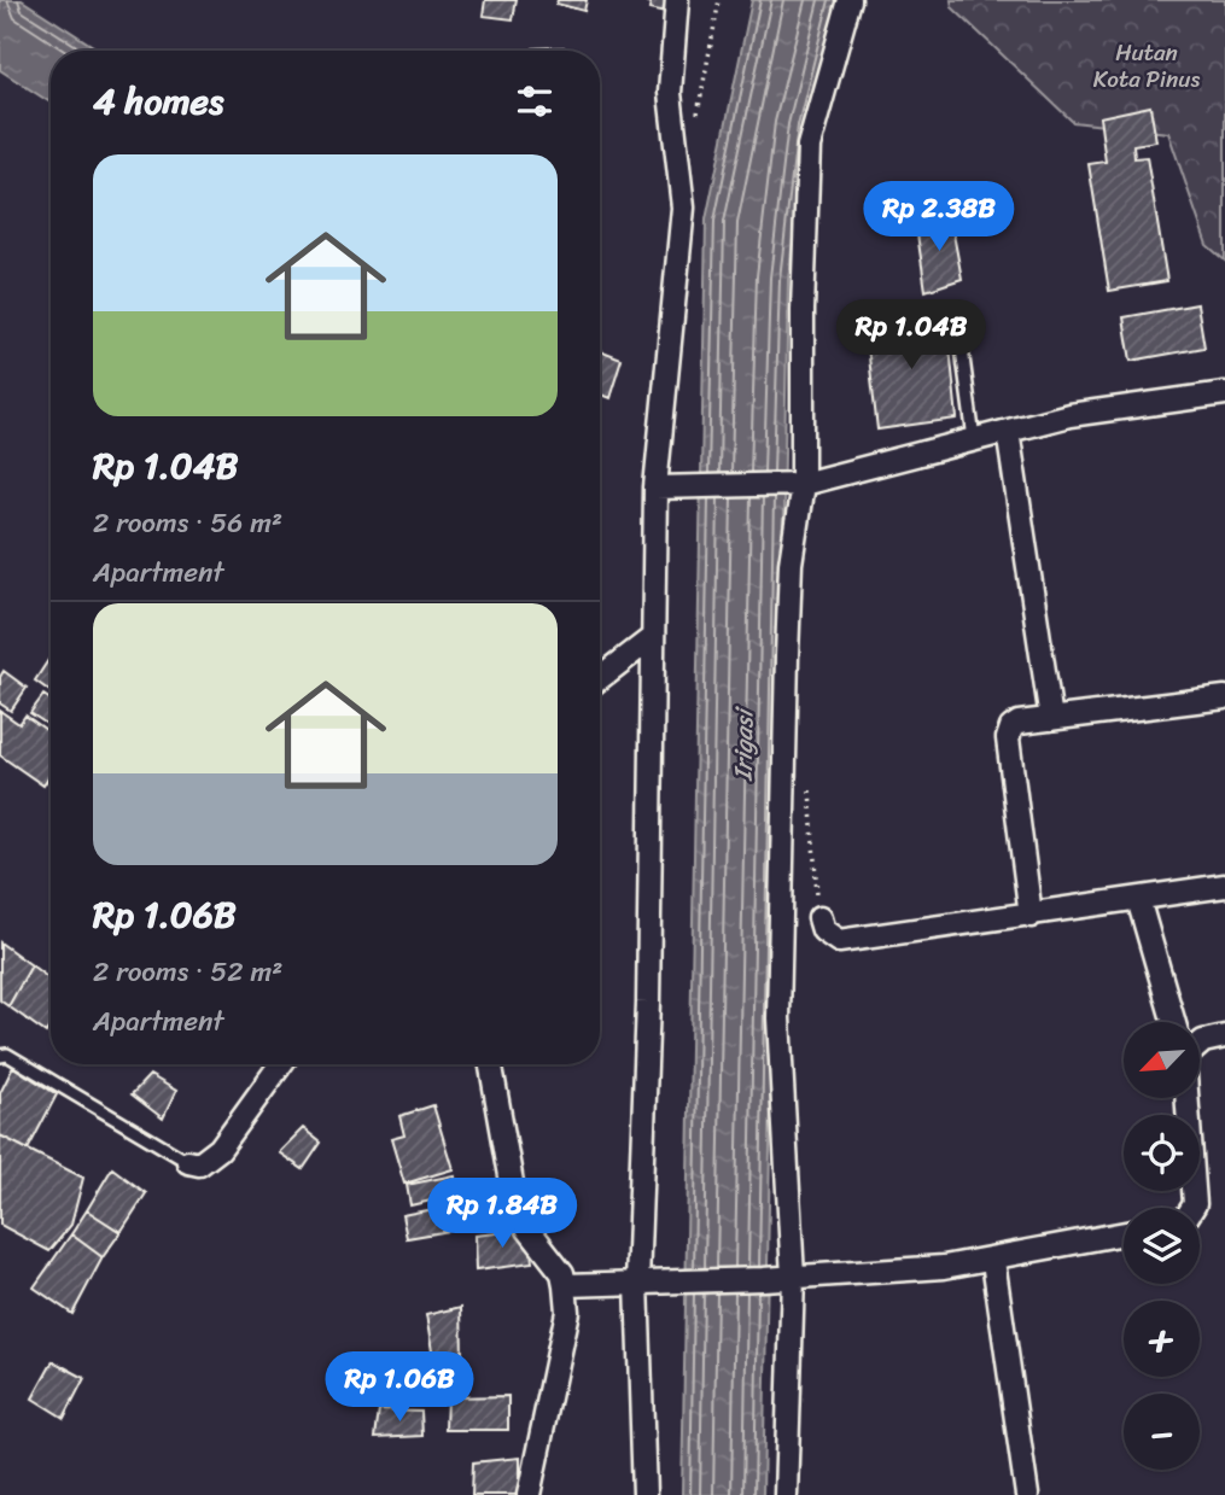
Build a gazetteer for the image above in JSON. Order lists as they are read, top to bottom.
{
  "water": ["Irigasi"],
  "parks": ["Hutan Kota Pinus"],
  "north": "bottom left",
  "page": {
    "heading": "4 homes",
    "list": [
      {
        "name": "Rp 1.04B",
        "note": "2 rooms · 56 m² · Apartment"
      },
      {
        "name": "Rp 1.06B",
        "note": "2 rooms · 52 m² · Apartment"
      }
    ],
    "price": [
      "Rp 2.38B",
      "Rp 1.04B",
      "Rp 1.84B",
      "Rp 1.06B"
    ],
    "map_buttons": ["+", "−"]
  }
}
